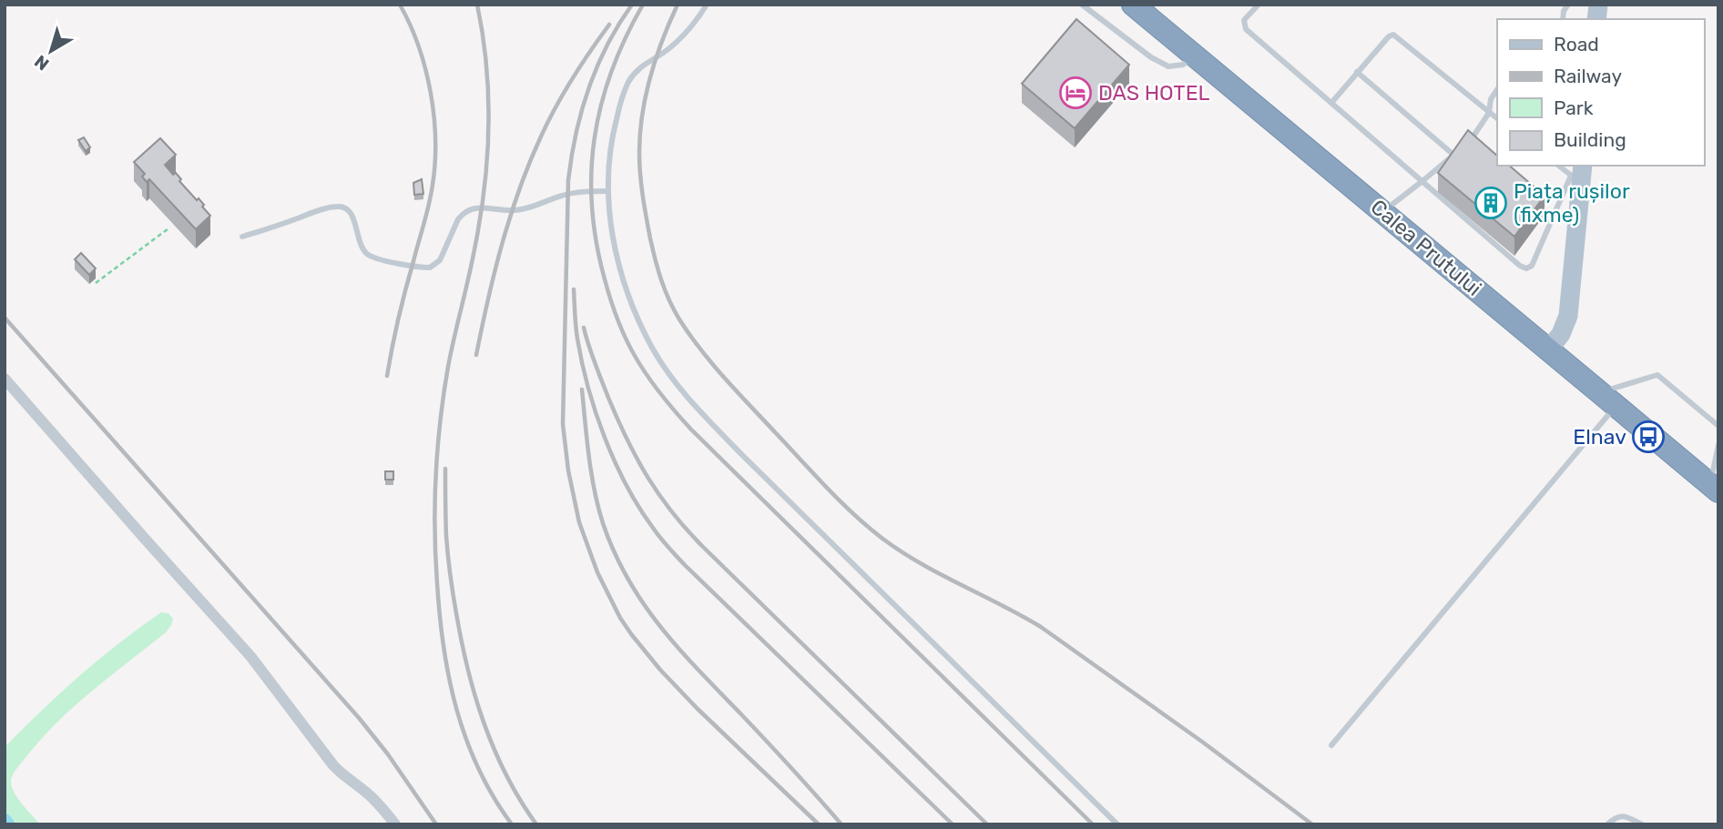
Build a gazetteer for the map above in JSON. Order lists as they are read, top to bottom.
{
  "streets": {
    "highway": ["Calea Prutului"]
  },
  "places": {
    "hotel": ["DAS HOTEL"],
    "building": ["Piața rușilor (fixme)"],
    "bus stop": ["Elnav"]
  },
  "legend": [
    "Road",
    "Railway",
    "Park",
    "Building"
  ],
  "north": "bottom left"
}
